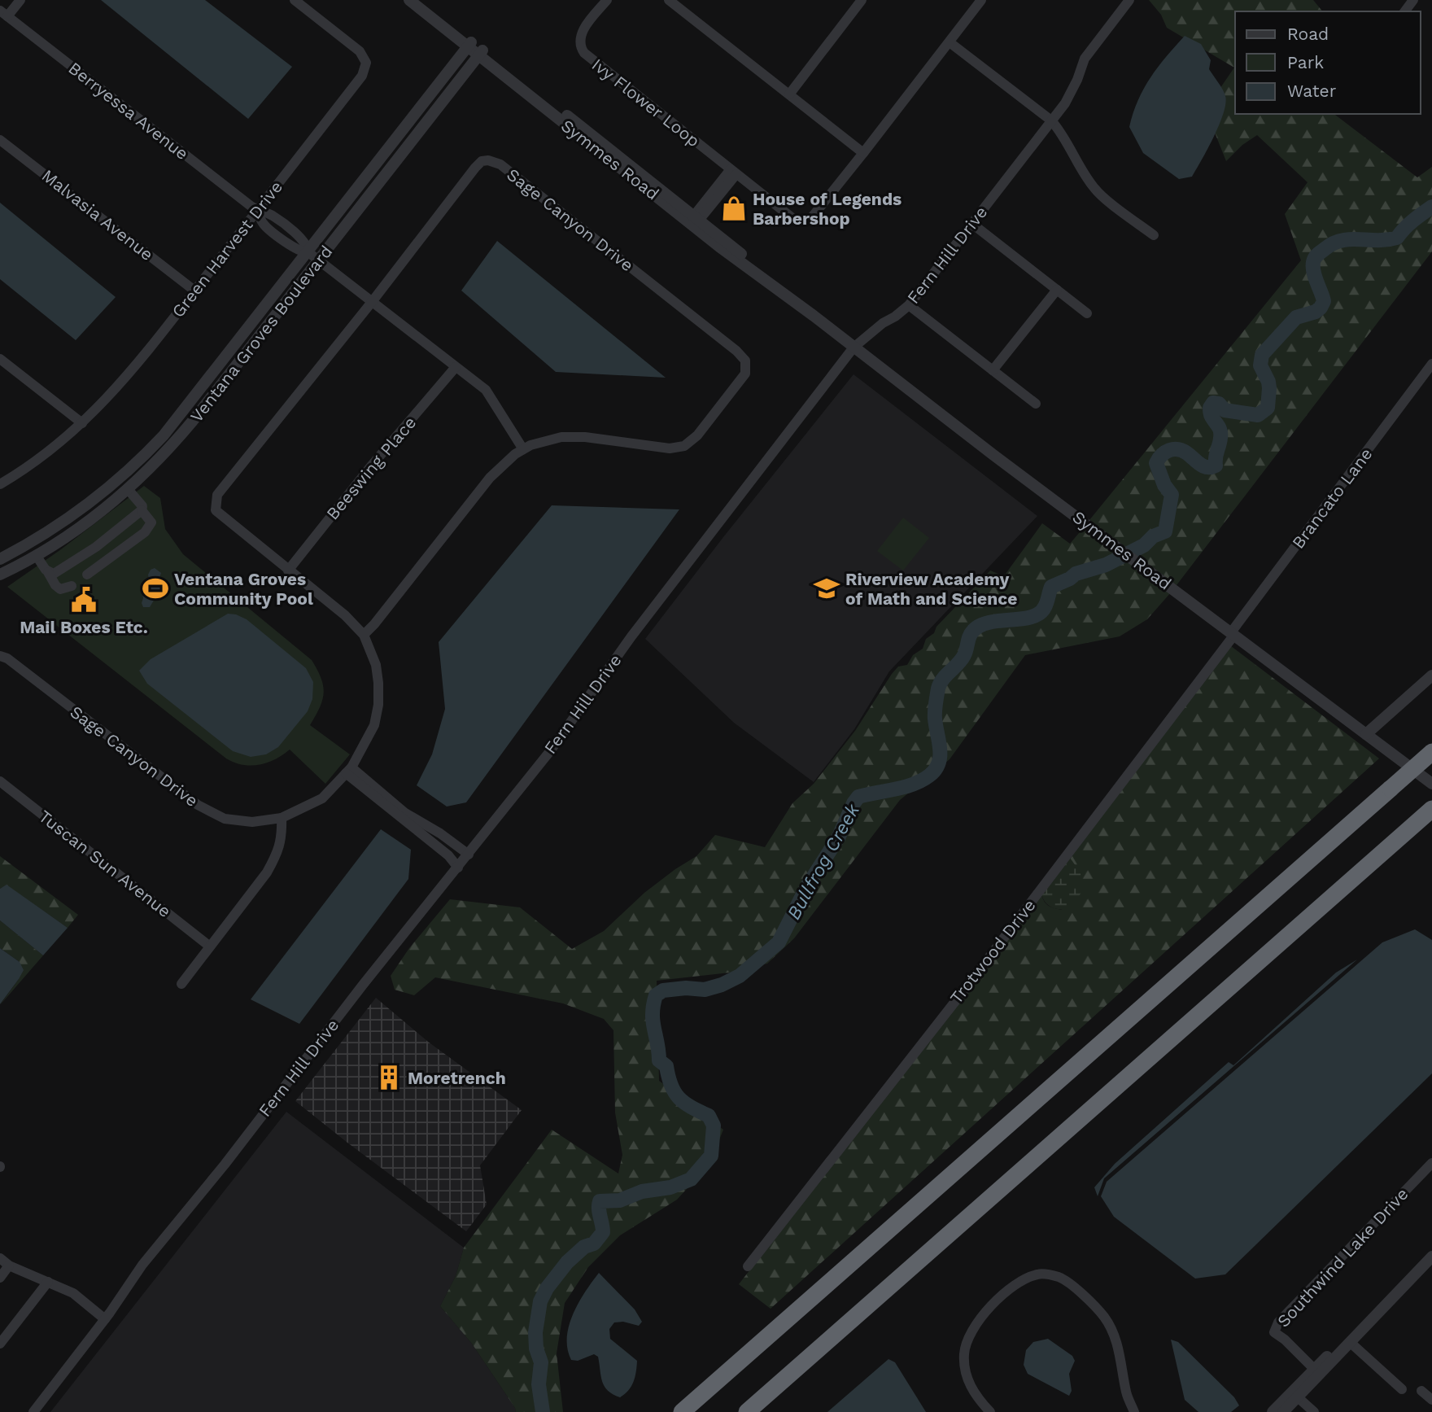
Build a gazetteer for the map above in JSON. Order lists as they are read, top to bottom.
{
  "streets": {
    "street": [
      "Ivy Flower Loop",
      "Berryessa Avenue",
      "Symmes Road",
      "Malvasia Avenue",
      "Sage Canyon Drive",
      "Green Harvest Drive",
      "Fern Hill Drive",
      "Ventana Groves Boulevard",
      "Beeswing Place",
      "Brancato Lane",
      "Tuscan Sun Avenue",
      "Trotwood Drive",
      "Southwind Lake Drive"
    ]
  },
  "crossings": [
    ["Berryessa Avenue", "Sage Canyon Drive"],
    ["Berryessa Avenue", "Green Harvest Drive"],
    ["Berryessa Avenue", "Ventana Groves Boulevard"],
    ["Berryessa Avenue", "Beeswing Place"],
    ["Symmes Road", "Fern Hill Drive"],
    ["Symmes Road", "Ventana Groves Boulevard"],
    ["Symmes Road", "Brancato Lane"],
    ["Symmes Road", "Trotwood Drive"],
    ["Malvasia Avenue", "Green Harvest Drive"],
    ["Sage Canyon Drive", "Beeswing Place"],
    ["Brancato Lane", "Trotwood Drive"]
  ],
  "water": ["Bullfrog Creek"],
  "places": {
    "shop": ["House of Legends Barbershop"],
    "sports": ["Ventana Groves Community Pool"],
    "school or university": ["Riverview Academy of Math and Science"],
    "public building": ["Mail Boxes Etc."],
    "building": ["Moretrench"]
  },
  "legend": ["Road", "Park", "Water"]
}
